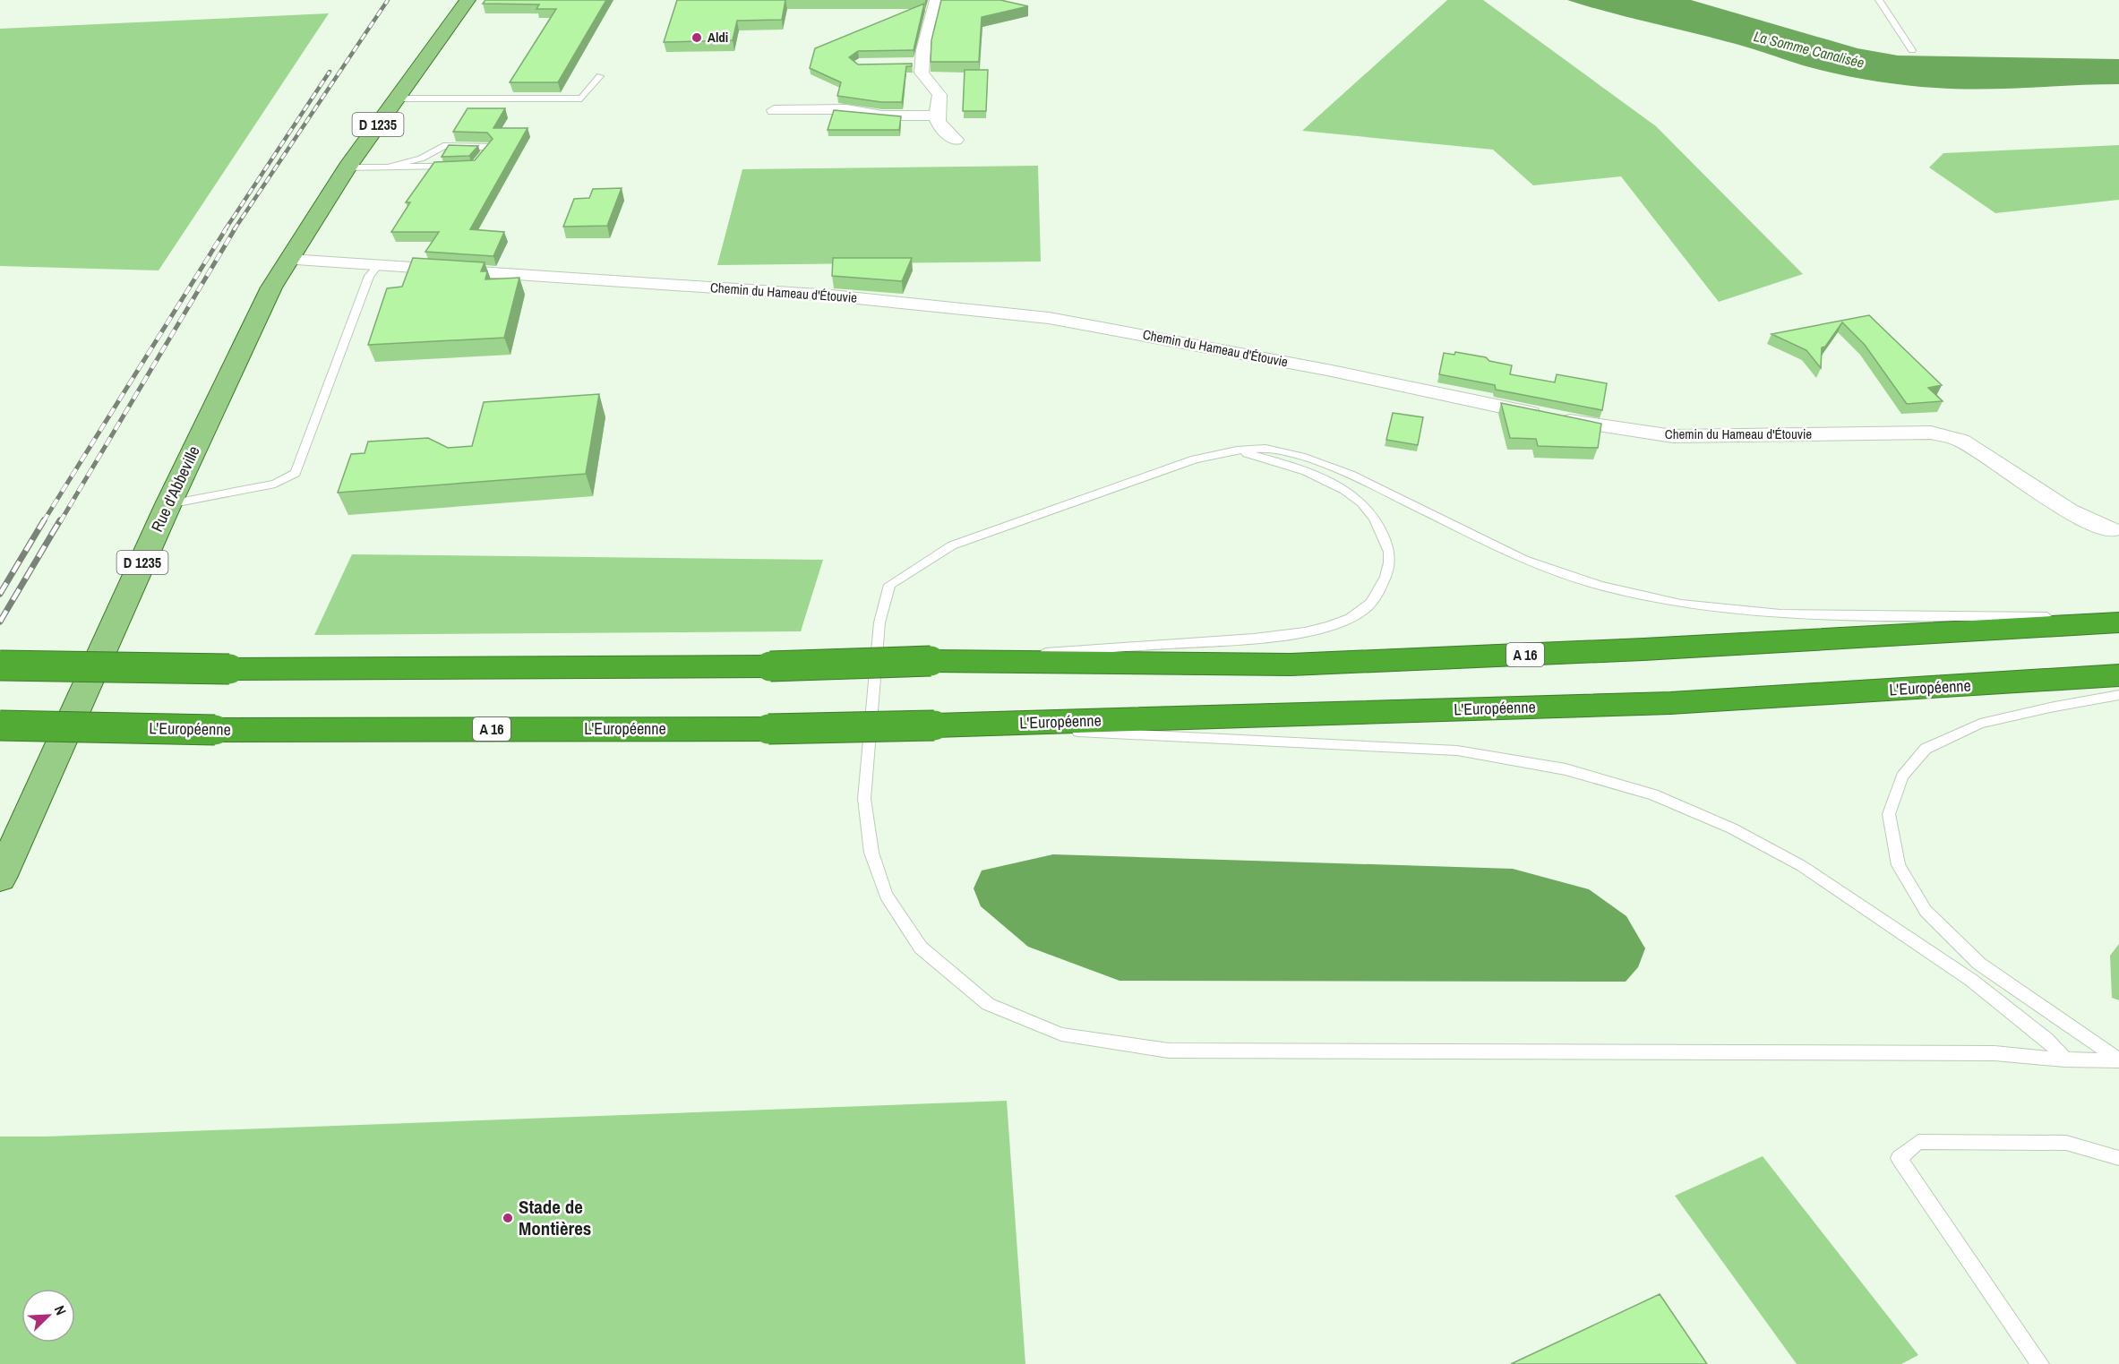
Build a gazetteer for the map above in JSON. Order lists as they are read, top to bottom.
{
  "streets": {
    "highway": ["A 16", "L'Européenne"],
    "main road": ["D 1235", "Rue d'Abbeville"],
    "street": ["Chemin du Hameau d'Étouvie"]
  },
  "crossings": [
    ["D 1235", "Chemin du Hameau d'Étouvie"],
    ["D 1235", "Rue d'Abbeville"],
    ["Chemin du Hameau d'Étouvie", "Rue d'Abbeville"]
  ],
  "water": ["La Somme Canalisée"],
  "places": ["Aldi", "Stade de Montières"],
  "north": "top right"
}
